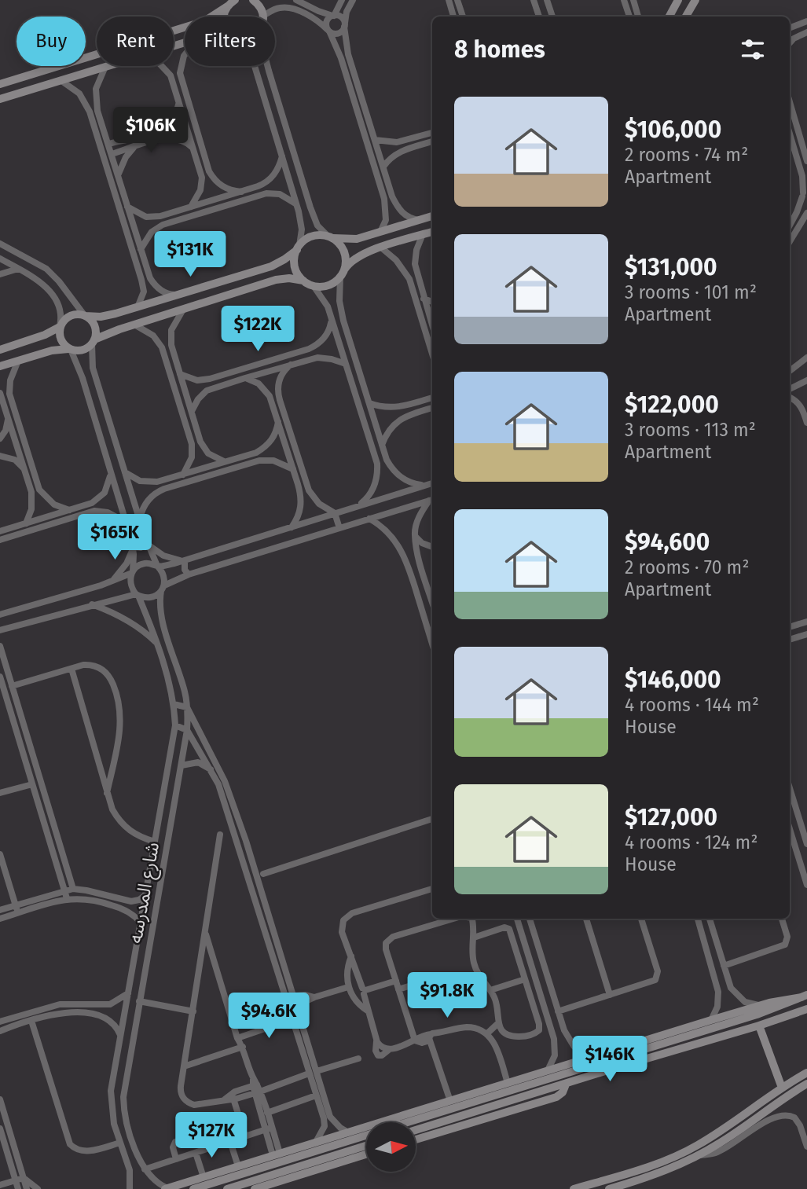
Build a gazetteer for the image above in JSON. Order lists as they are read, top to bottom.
{
  "streets": {
    "street": ["شارع المدرسه"]
  },
  "north": "right",
  "page": {
    "chip": ["Buy", "Rent", "Filters"],
    "heading": "8 homes",
    "list": [
      {
        "name": "$106,000",
        "note": "2 rooms · 74 m² · Apartment"
      },
      {
        "name": "$131,000",
        "note": "3 rooms · 101 m² · Apartment"
      },
      {
        "name": "$122,000",
        "note": "3 rooms · 113 m² · Apartment"
      },
      {
        "name": "$94,600",
        "note": "2 rooms · 70 m² · Apartment"
      },
      {
        "name": "$146,000",
        "note": "4 rooms · 144 m² · House"
      },
      {
        "name": "$127,000",
        "note": "4 rooms · 124 m² · House"
      }
    ],
    "price": [
      "$106K",
      "$131K",
      "$122K",
      "$165K",
      "$91.8K",
      "$94.6K",
      "$146K",
      "$127K"
    ]
  }
}
